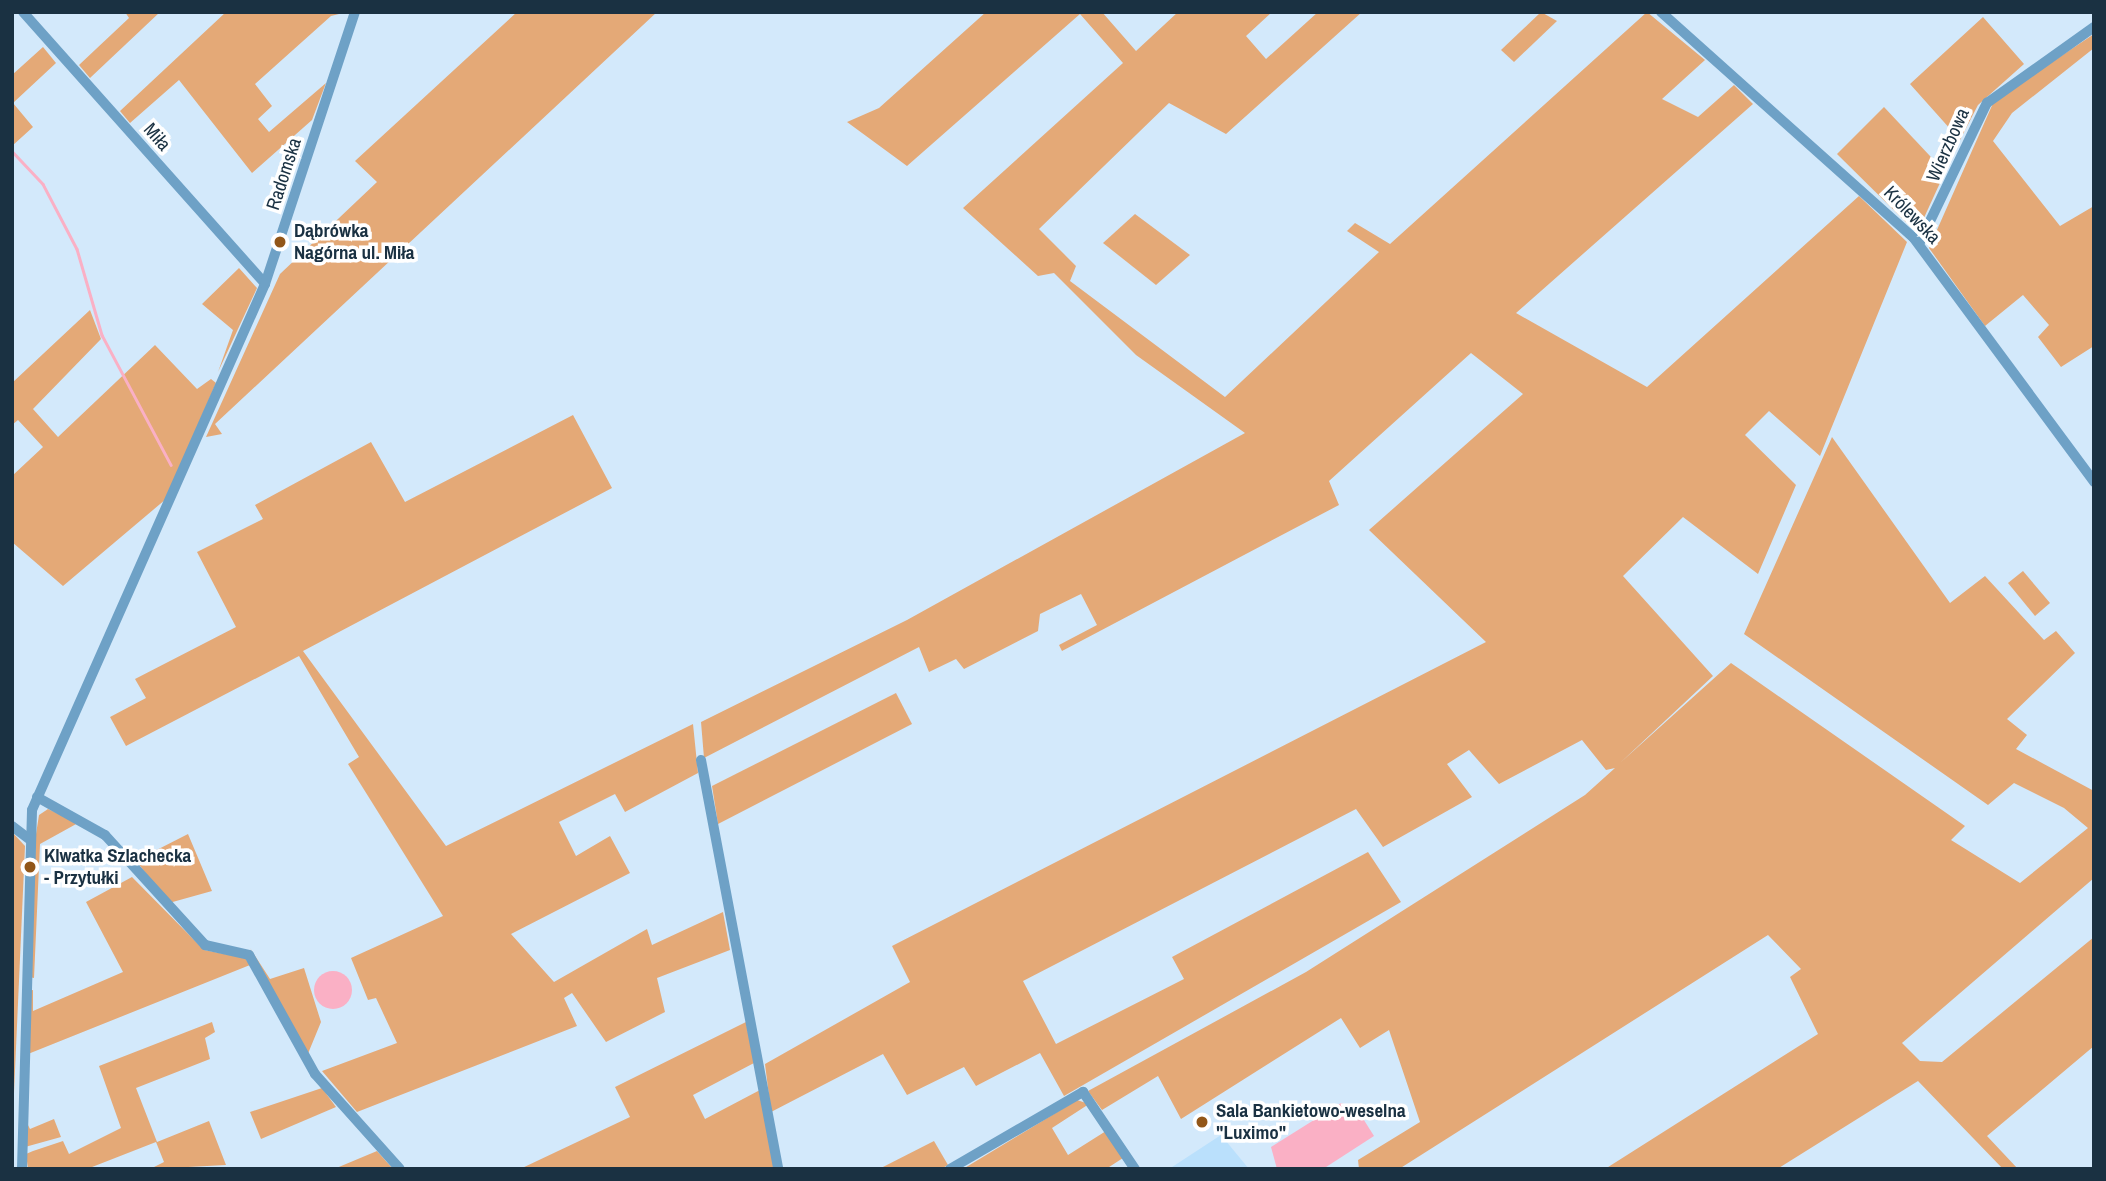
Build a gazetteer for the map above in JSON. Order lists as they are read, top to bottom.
{
  "streets": {
    "street": [
      "Miła",
      "Wierzbowa",
      "Radomska",
      "Królewska"
    ]
  },
  "crossings": [
    ["Miła", "Radomska"],
    ["Wierzbowa", "Królewska"]
  ],
  "places": ["Dąbrówka Nagórna ul. Miła", "Klwatka Szlachecka - Przytułki", "Sala Bankietowo-weselna \"Luximo\""]
}
